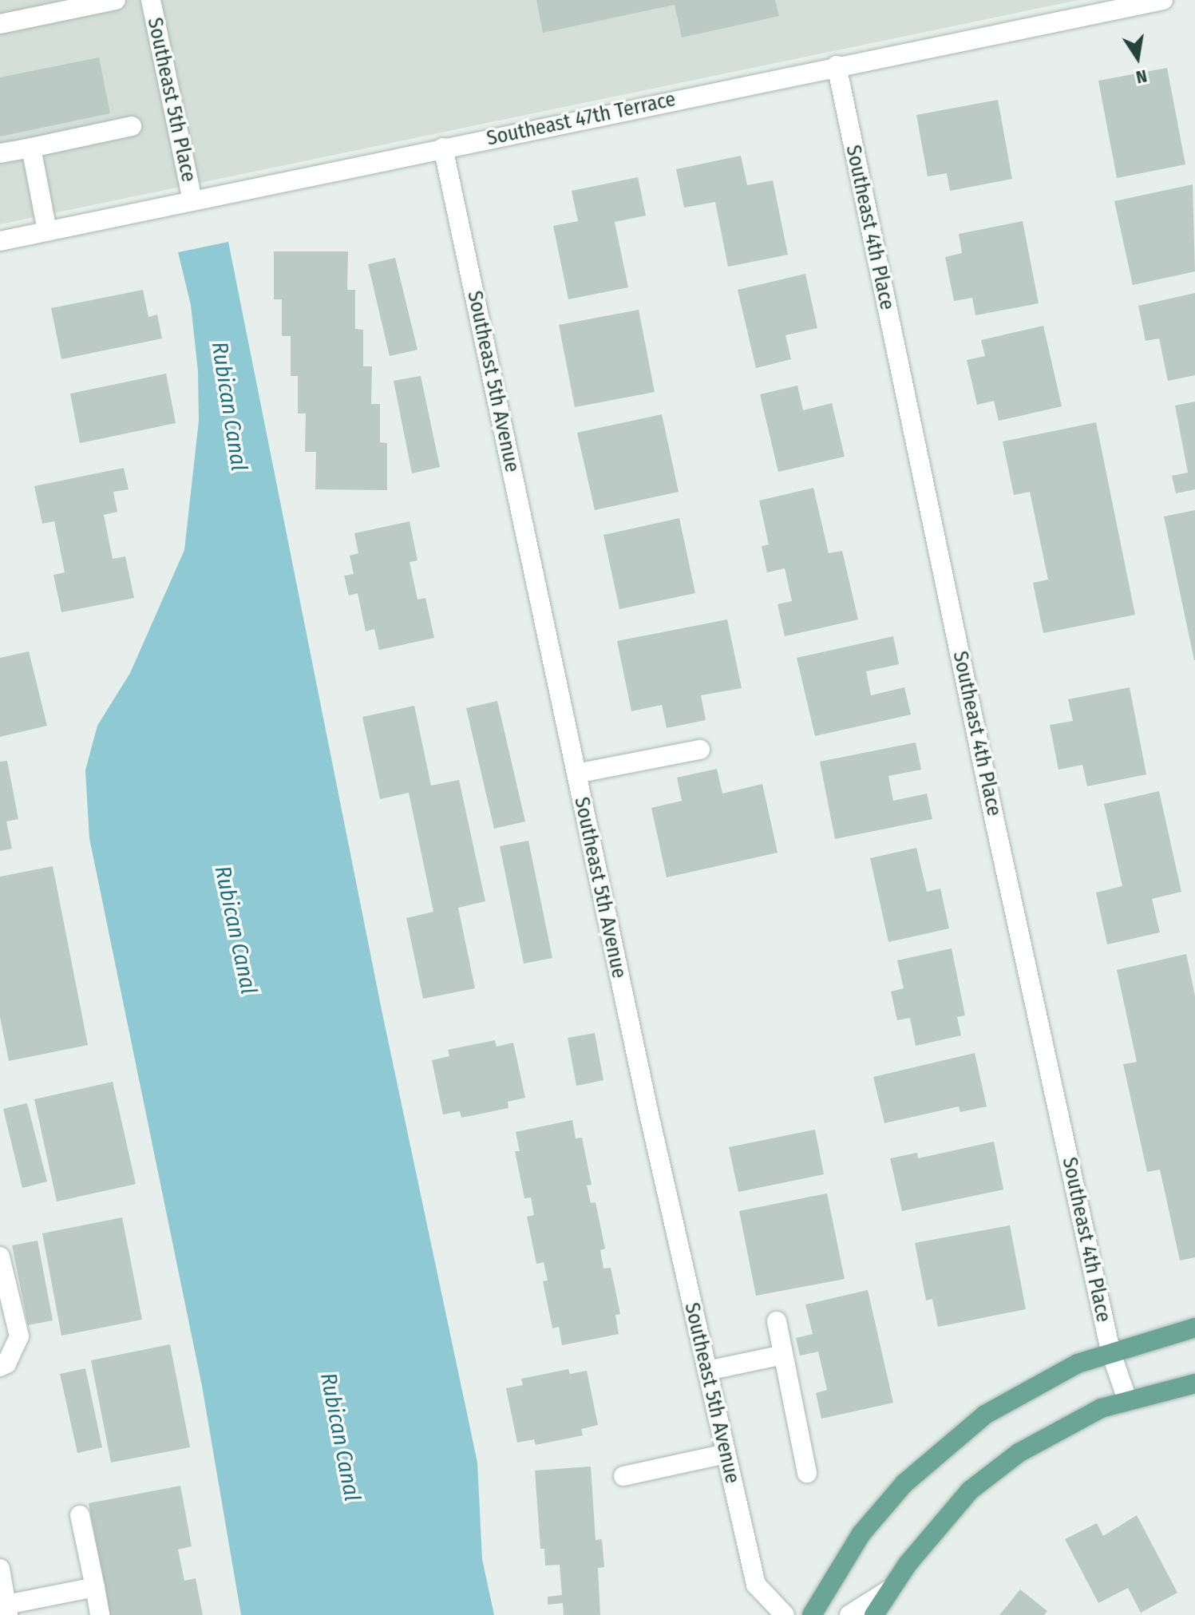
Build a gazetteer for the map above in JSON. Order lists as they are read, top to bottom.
{
  "streets": {
    "street": [
      "Southeast 5th Place",
      "Southeast 47th Terrace",
      "Southeast 4th Place",
      "Southeast 5th Avenue"
    ]
  },
  "crossings": [
    ["Southeast 5th Place", "Southeast 47th Terrace"],
    ["Southeast 47th Terrace", "Southeast 4th Place"],
    ["Southeast 47th Terrace", "Southeast 5th Avenue"]
  ],
  "water": ["Rubican Canal"],
  "north": "bottom"
}
